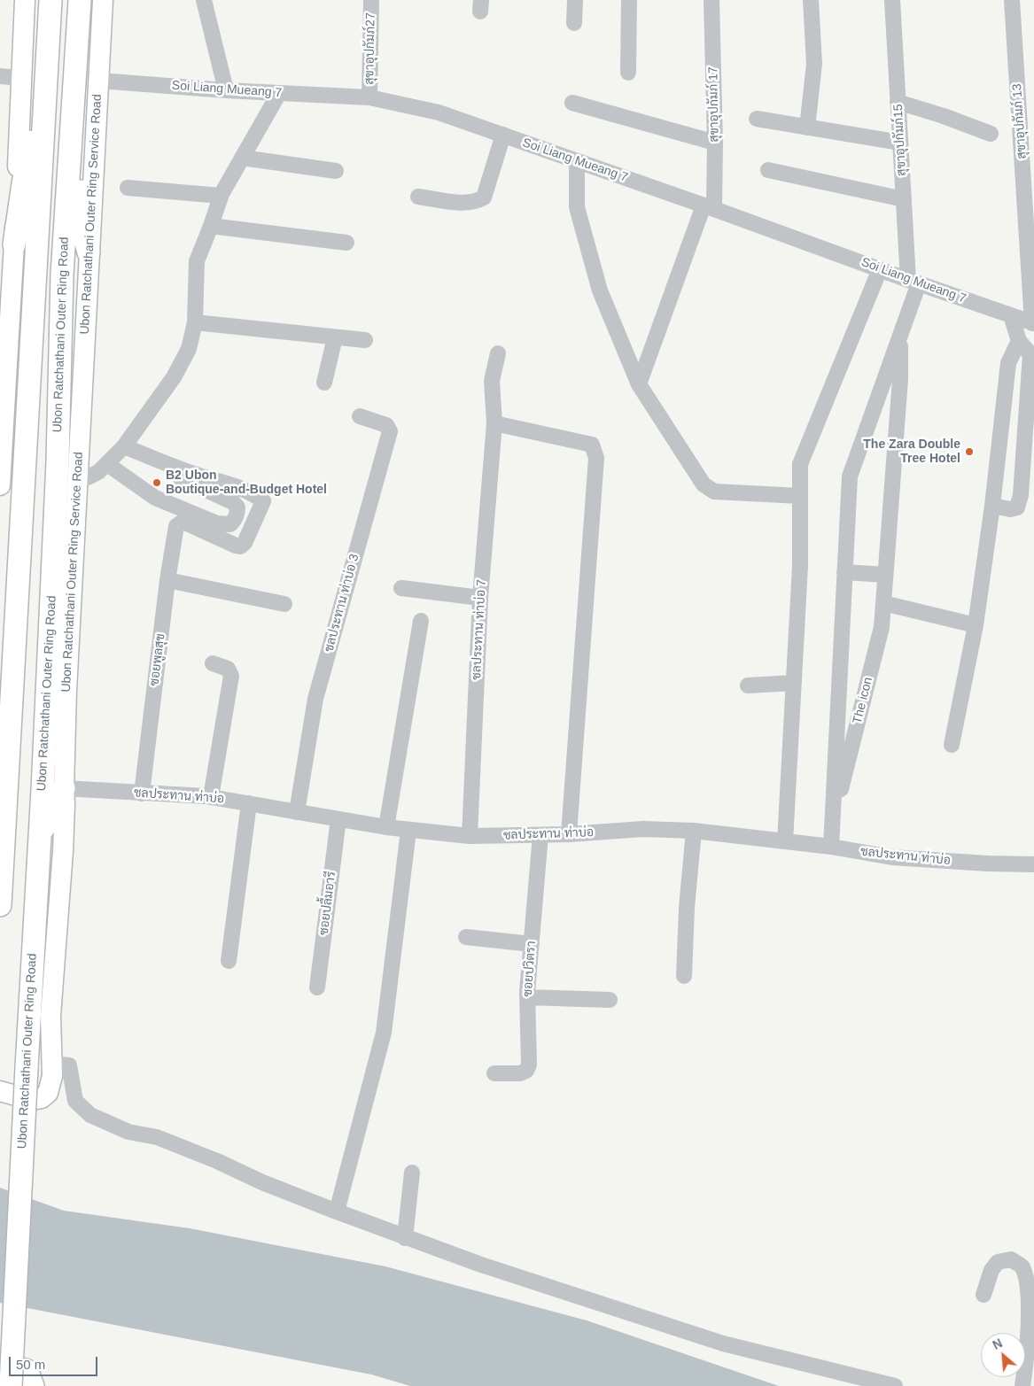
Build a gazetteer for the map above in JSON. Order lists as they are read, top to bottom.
{
  "streets": {
    "highway": ["Ubon Ratchathani Outer Ring Road"],
    "main road": ["Ubon Ratchathani Outer Ring Service Road"],
    "street": [
      "สุขาอุปกัมภ์27",
      "Soi Liang Mueang 7",
      "สุขาอุปกัมภ์ 17",
      "สุขาอุปกัมภ์ 13",
      "สุขาอุปกัมภ์15",
      "ชลประทาน ท่าบ่อ 3",
      "ชลประทาน ท่าบ่อ 7",
      "ซอยพูลสุข",
      "The icon",
      "ชลประทาน ท่าบ่อ",
      "ซอยปลื้มอารี",
      "ซอยปวิตรา"
    ]
  },
  "crossings": [
    ["สุขาอุปกัมภ์27", "Soi Liang Mueang 7"],
    ["Soi Liang Mueang 7", "สุขาอุปกัมภ์ 17"],
    ["Soi Liang Mueang 7", "สุขาอุปกัมภ์ 13"],
    ["Soi Liang Mueang 7", "สุขาอุปกัมภ์15"],
    ["Soi Liang Mueang 7", "Ubon Ratchathani Outer Ring Service Road"],
    ["Soi Liang Mueang 7", "The icon"],
    ["สุขาอุปกัมภ์15", "The icon"],
    ["Ubon Ratchathani Outer Ring Service Road", "ชลประทาน ท่าบ่อ"],
    ["ชลประทาน ท่าบ่อ 3", "ชลประทาน ท่าบ่อ"],
    ["ชลประทาน ท่าบ่อ 7", "ชลประทาน ท่าบ่อ"],
    ["ซอยพูลสุข", "ชลประทาน ท่าบ่อ"],
    ["The icon", "ชลประทาน ท่าบ่อ"],
    ["ชลประทาน ท่าบ่อ", "ซอยปลื้มอารี"],
    ["ชลประทาน ท่าบ่อ", "ซอยปวิตรา"]
  ],
  "places": ["The Zara Double Tree Hotel", "B2 Ubon Boutique-and-Budget Hotel"],
  "scale_bar": "50 m",
  "north": "top left"
}
